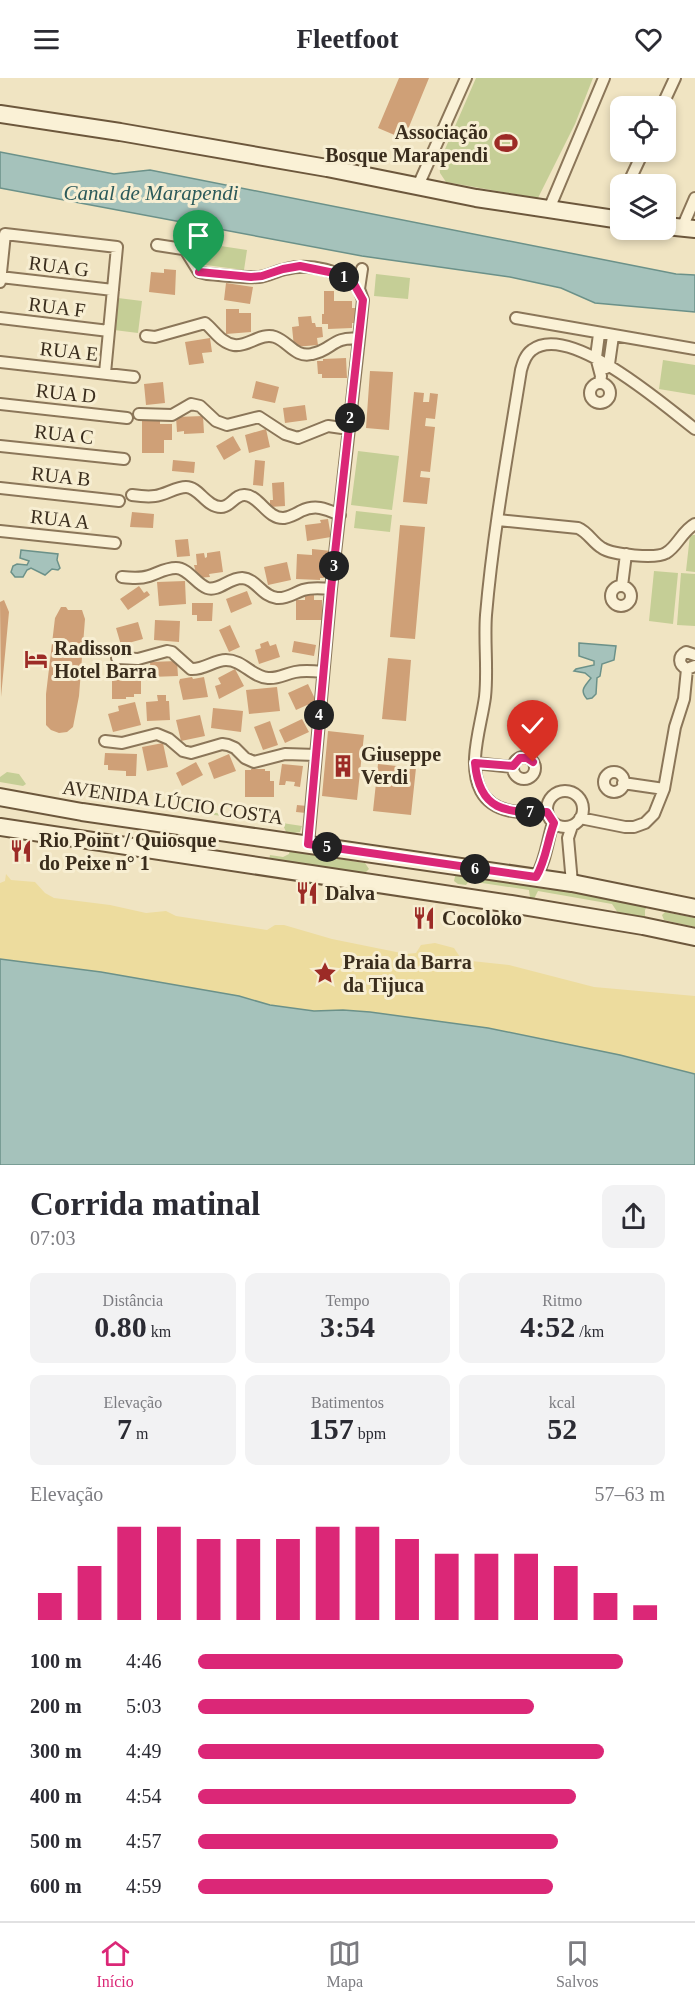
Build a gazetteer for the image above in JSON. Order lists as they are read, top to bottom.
{
  "streets": {
    "main road": ["AVENIDA LÚCIO COSTA"],
    "street": [
      "RUA G",
      "RUA F",
      "RUA E",
      "RUA D",
      "RUA C",
      "RUA B",
      "RUA A"
    ]
  },
  "water": ["Canal de Marapendi"],
  "places": {
    "sports": ["Associação Bosque Marapendi"],
    "hotel": ["Radisson Hotel Barra"],
    "building": ["Giuseppe Verdi"],
    "restaurant": ["Rio Point / Quiosque do Peixe n° 1", "Dalva", "Cocoloko"],
    "place": ["Praia da Barra da Tijuca"]
  },
  "page": {
    "header": "Fleetfoot",
    "pins": [
      "1",
      "2",
      "3",
      "4",
      "7",
      "5",
      "6"
    ],
    "heading": ["Corrida matinal", "07:03"],
    "stats": [
      ["Distância", "0.80 km"],
      ["Tempo", "3:54"],
      ["Ritmo", "4:52 /km"],
      ["Elevação", "7 m"],
      ["Batimentos", "157 bpm"],
      ["kcal", "52"]
    ],
    "chart": ["Elevação", "57–63 m"],
    "list": [
      {
        "name": "100 m",
        "note": "4:46"
      },
      {
        "name": "200 m",
        "note": "5:03"
      },
      {
        "name": "300 m",
        "note": "4:49"
      },
      {
        "name": "400 m",
        "note": "4:54"
      },
      {
        "name": "500 m",
        "note": "4:57"
      },
      {
        "name": "600 m",
        "note": "4:59"
      }
    ],
    "tabs": ["Início", "Mapa", "Salvos"]
  }
}
